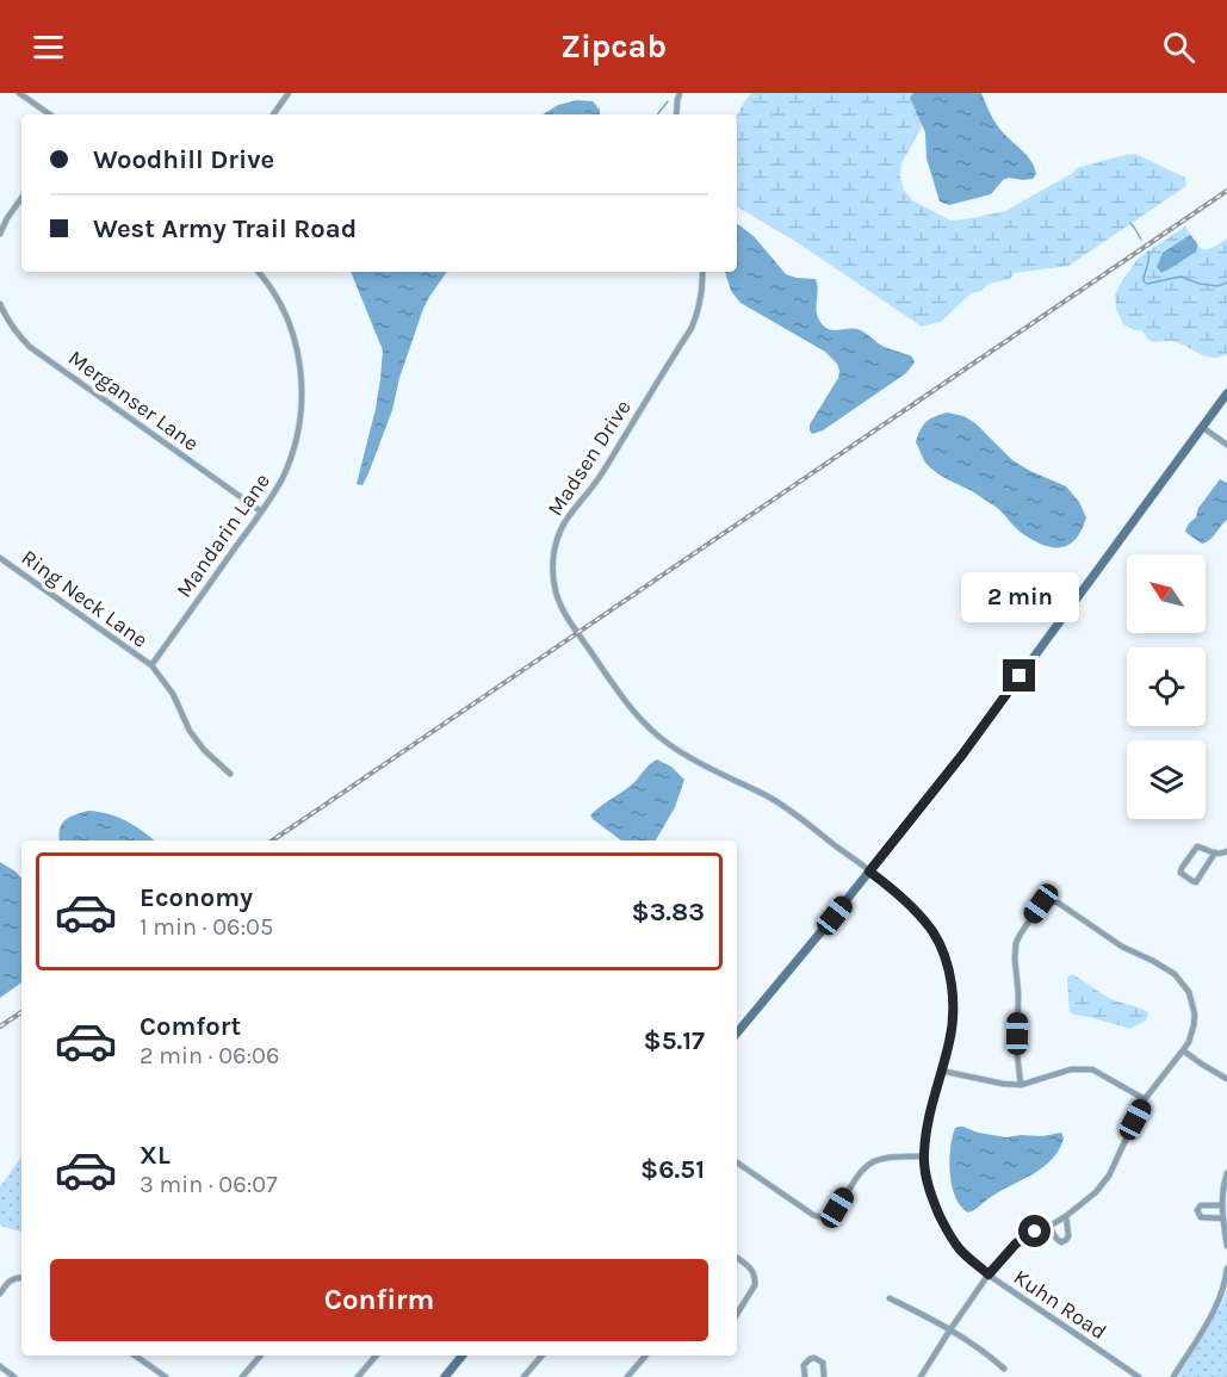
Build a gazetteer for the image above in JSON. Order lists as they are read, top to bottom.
{
  "streets": {
    "street": [
      "Merganser Lane",
      "Madsen Drive",
      "Mandarin Lane",
      "Ring Neck Lane",
      "Kuhn Road"
    ]
  },
  "crossings": [
    ["Merganser Lane", "Mandarin Lane"],
    ["Madsen Drive", "Kuhn Road"],
    ["Mandarin Lane", "Ring Neck Lane"]
  ],
  "north": "top left",
  "page": {
    "header": "Zipcab",
    "banner": ["Woodhill Drive", "West Army Trail Road"],
    "bubble": "2 min",
    "list": [
      {
        "name": "Economy",
        "note": "1 min · 06:05",
        "value": "$3.83"
      },
      {
        "name": "Comfort",
        "note": "2 min · 06:06",
        "value": "$5.17"
      },
      {
        "name": "XL",
        "note": "3 min · 06:07",
        "value": "$6.51"
      }
    ],
    "buttons": "Confirm"
  }
}
